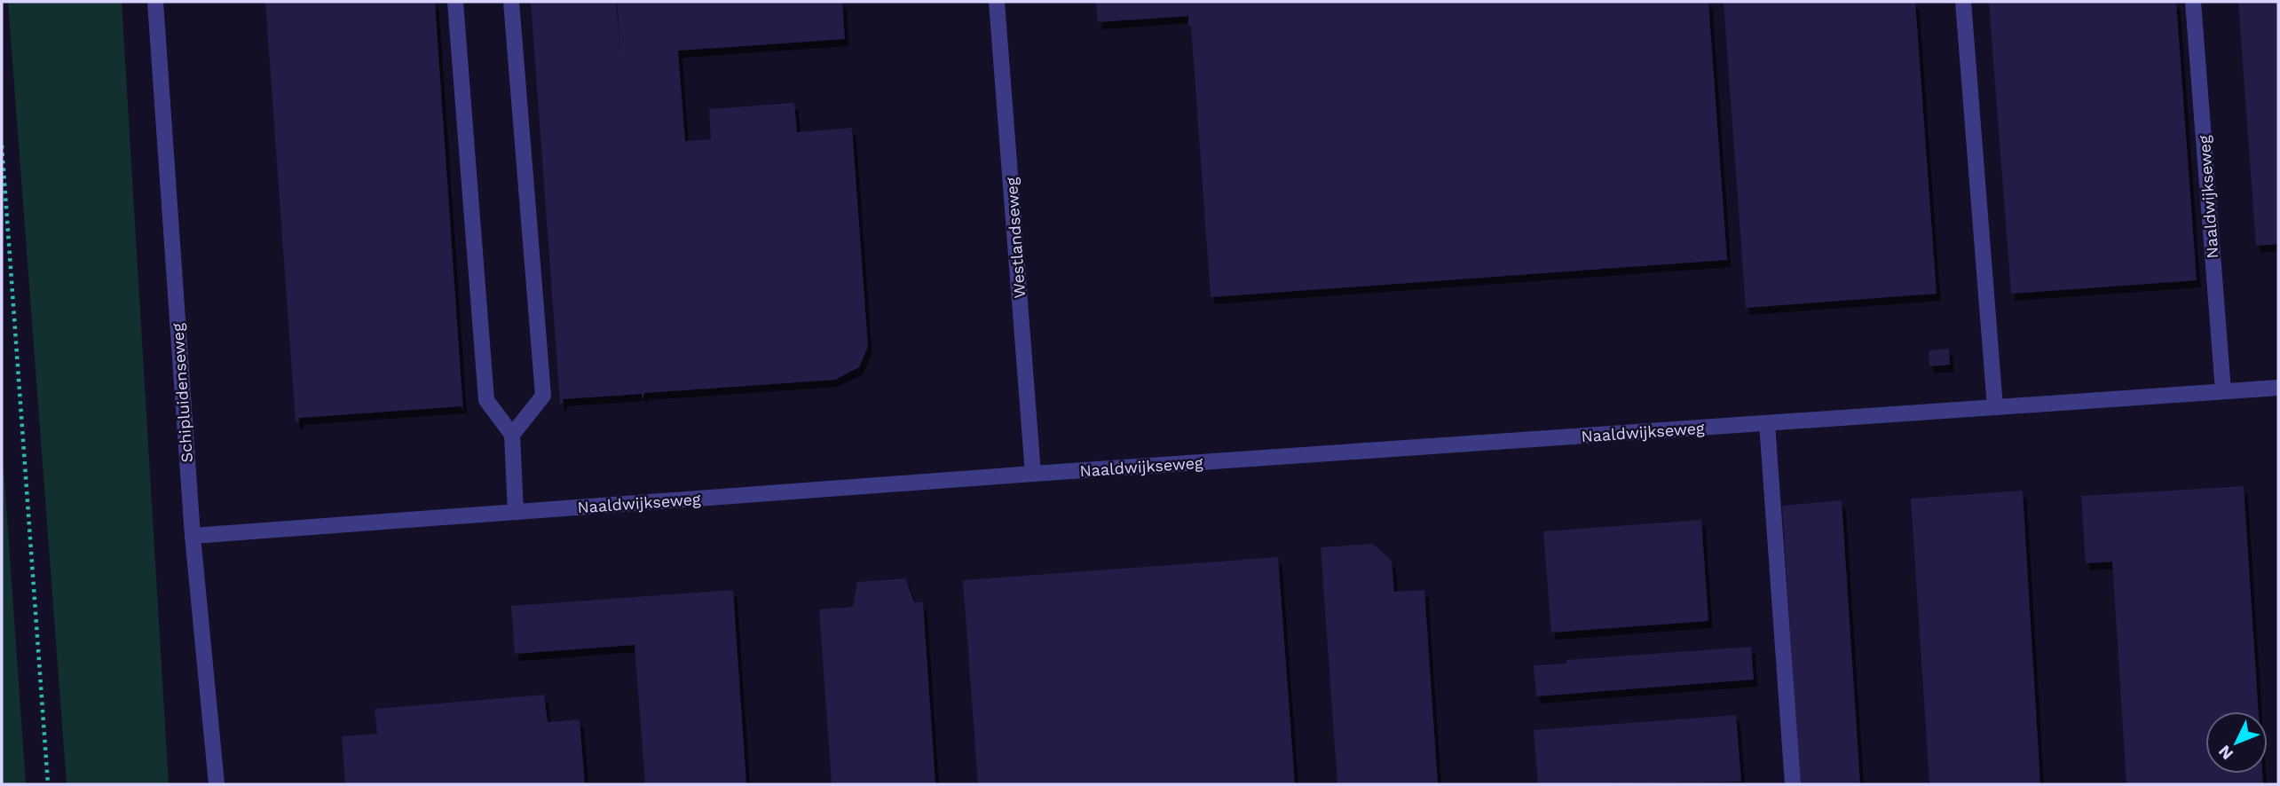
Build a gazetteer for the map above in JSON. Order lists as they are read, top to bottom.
{
  "streets": {
    "street": ["Naaldwijkseweg", "Westlandseweg", "Schipluidenseweg"]
  },
  "crossings": [
    ["Naaldwijkseweg", "Westlandseweg"],
    ["Naaldwijkseweg", "Schipluidenseweg"]
  ],
  "north": "bottom left"
}
